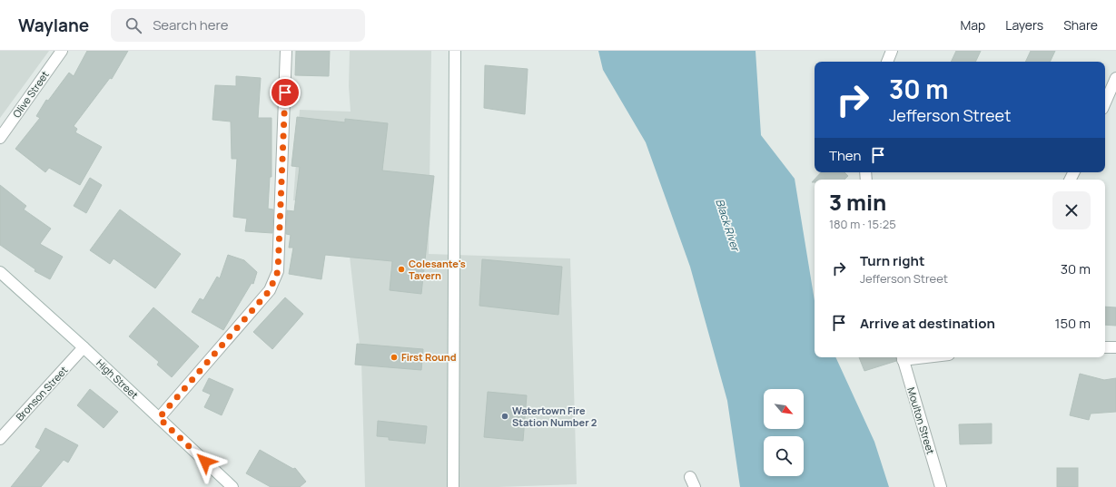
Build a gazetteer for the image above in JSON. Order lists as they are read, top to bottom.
{
  "streets": {
    "street": [
      "Olive Street",
      "High Street",
      "Bronson Street",
      "Moulton Street"
    ]
  },
  "crossings": [
    ["High Street", "Bronson Street"]
  ],
  "water": ["Black River"],
  "places": ["Colesante's Tavern", "First Round", "Watertown Fire Station Number 2"],
  "north": "bottom right",
  "page": {
    "header": "Waylane",
    "search": "Search here",
    "nav": ["Map", "Layers", "Share"],
    "turn": ["30 m", "Jefferson Street"],
    "then": "Then",
    "heading": ["3 min", "180 m · 15:25"],
    "list": [
      {
        "name": "Turn right",
        "note": "Jefferson Street",
        "value": "30 m"
      },
      {
        "name": "Arrive at destination",
        "value": "150 m"
      }
    ]
  }
}
